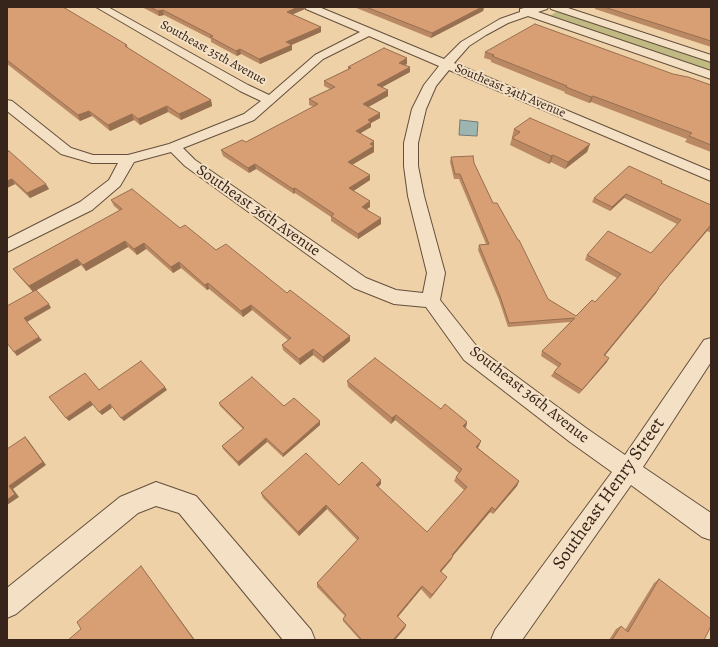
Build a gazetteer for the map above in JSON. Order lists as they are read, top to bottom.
{
  "streets": {
    "street": [
      "Southeast 35th Avenue",
      "Southeast 34th Avenue",
      "Southeast 36th Avenue",
      "Southeast Henry Street"
    ]
  },
  "crossings": [
    ["Southeast 36th Avenue", "Southeast Henry Street"]
  ]
}
